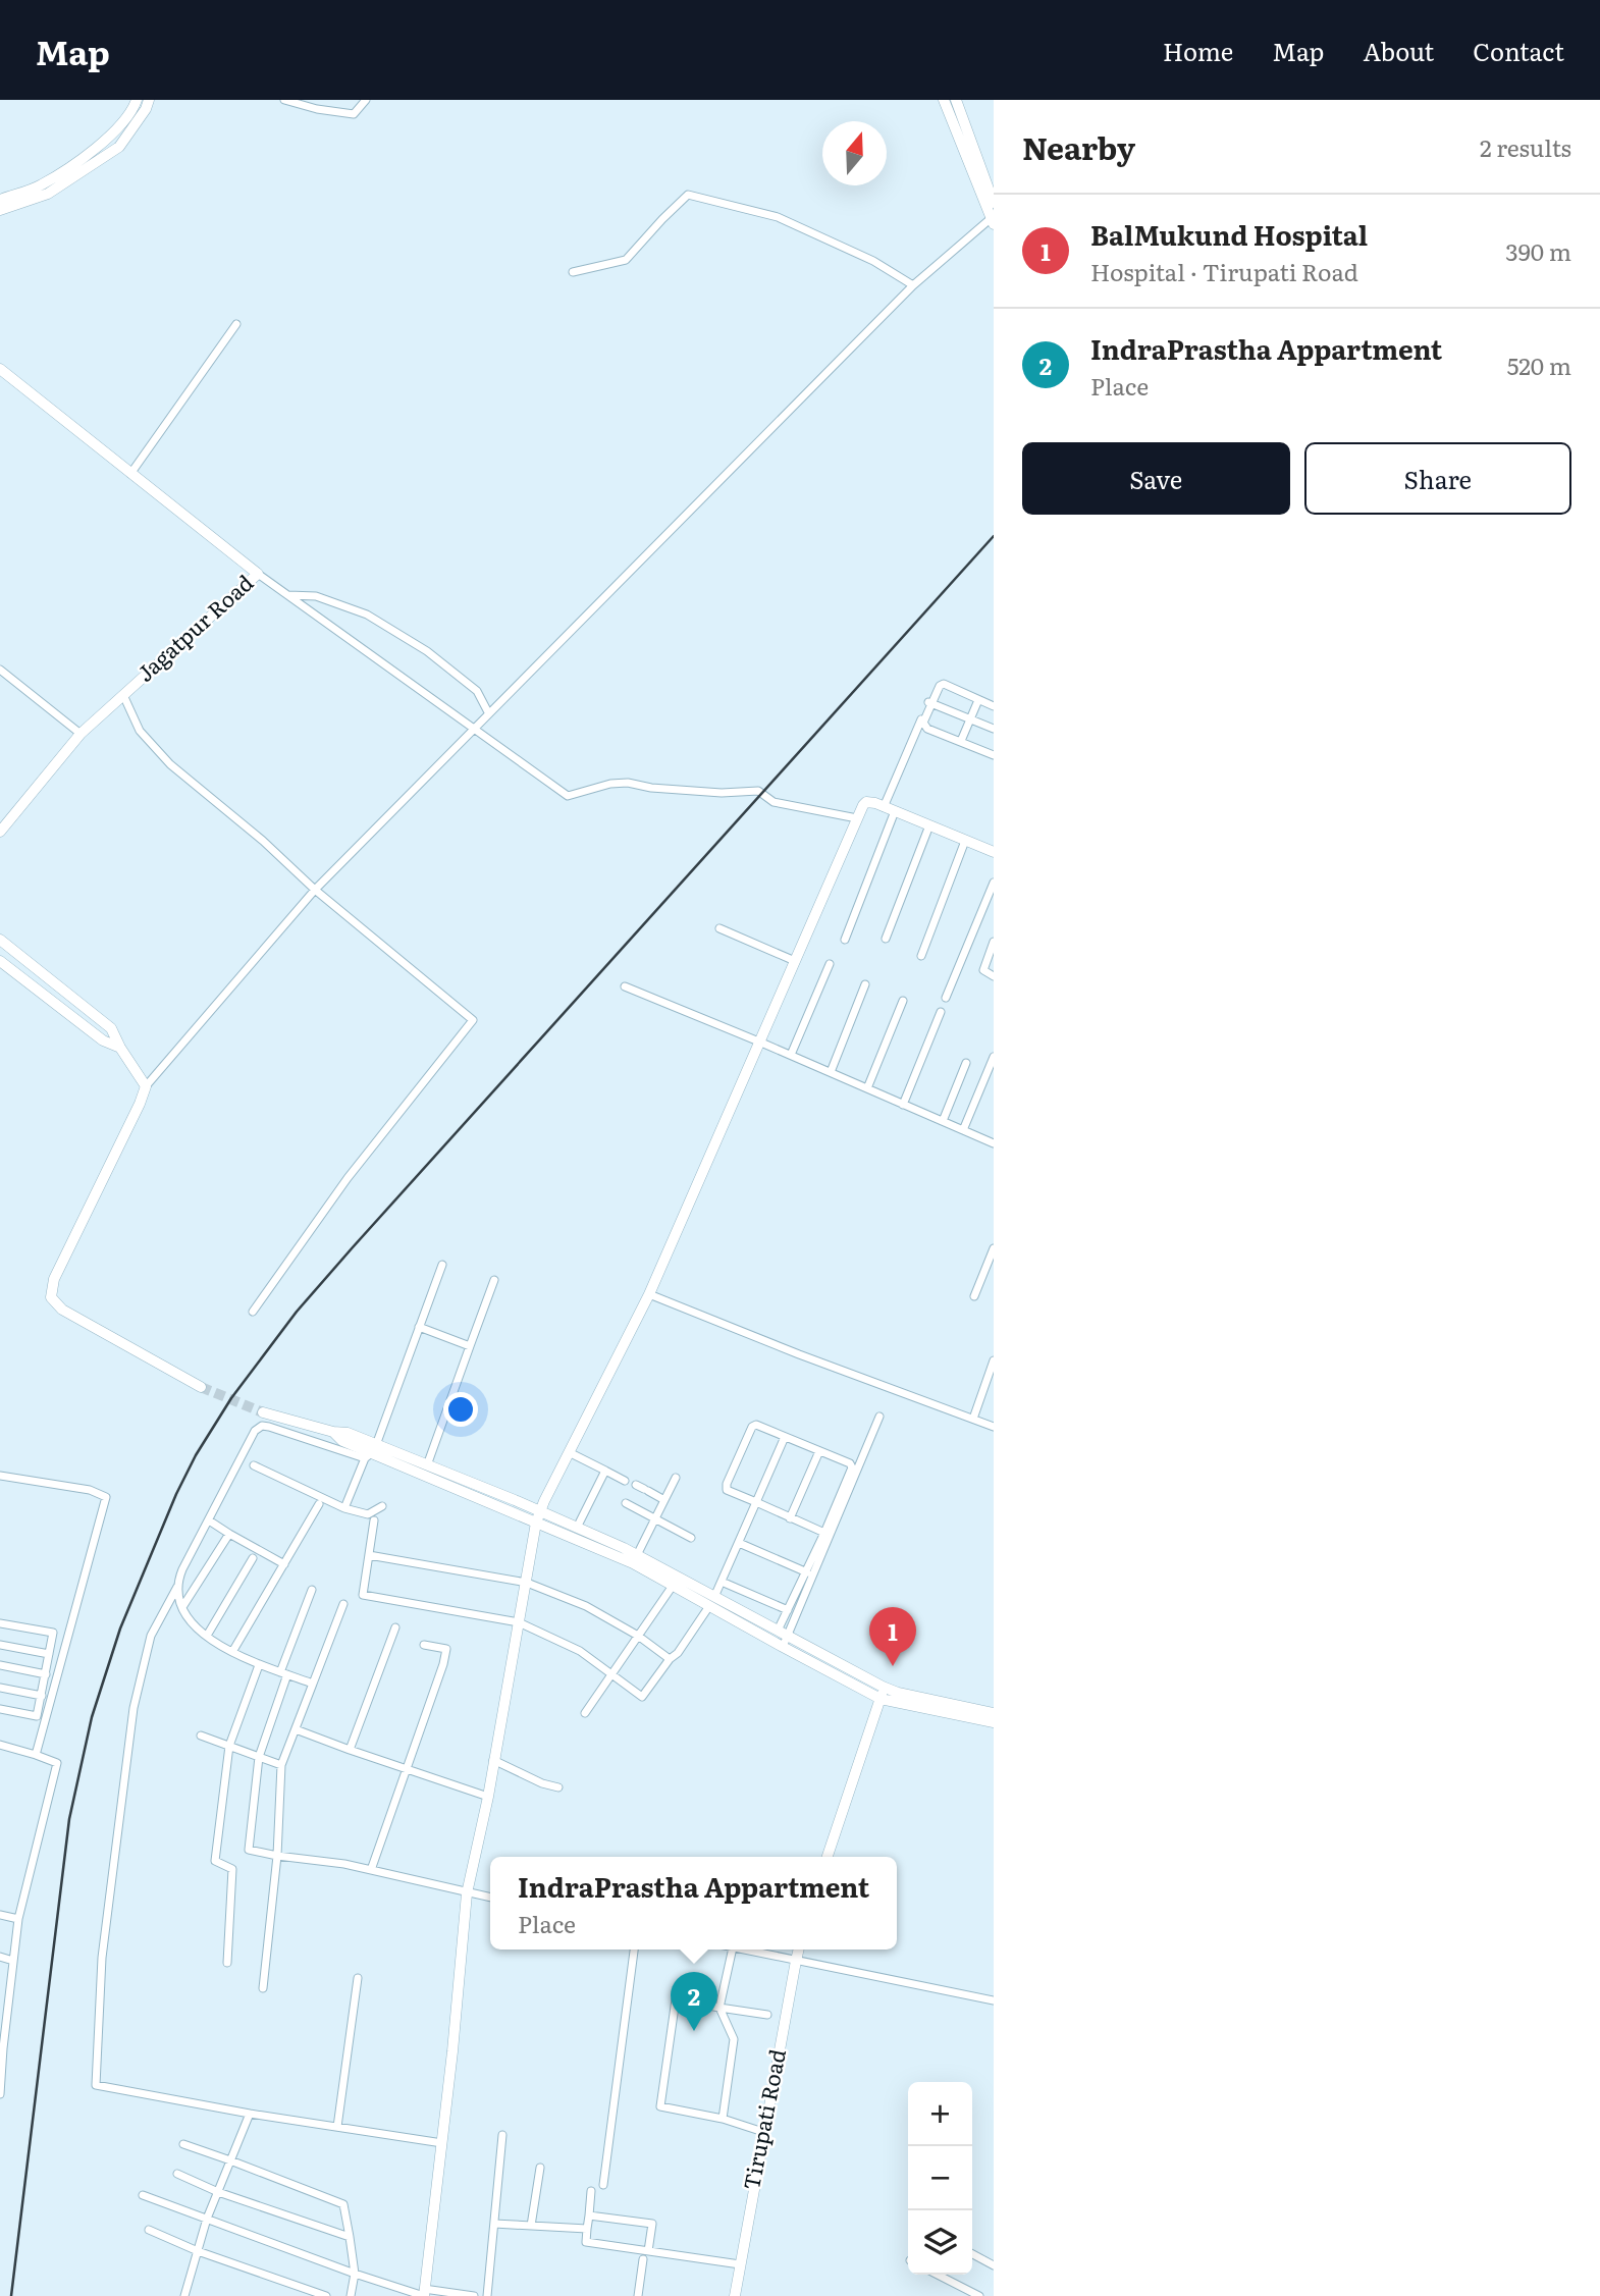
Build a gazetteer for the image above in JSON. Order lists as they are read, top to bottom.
{
  "streets": {
    "street": ["Jagatpur Road", "Tirupati Road"]
  },
  "north": "top",
  "page": {
    "header": "Map",
    "nav": [
      "Home",
      "Map",
      "About",
      "Contact"
    ],
    "heading": ["Nearby", "2 results"],
    "list": [
      {
        "mark": "1",
        "name": "BalMukund Hospital",
        "note": "Hospital · Tirupati Road",
        "value": "390 m"
      },
      {
        "mark": "2",
        "name": "IndraPrastha Appartment",
        "note": "Place",
        "value": "520 m"
      }
    ],
    "buttons": ["Save", "Share"],
    "pins": ["1", "2"],
    "popup": ["IndraPrastha Appartment", "Place"],
    "map_buttons": ["+", "−"]
  }
}
